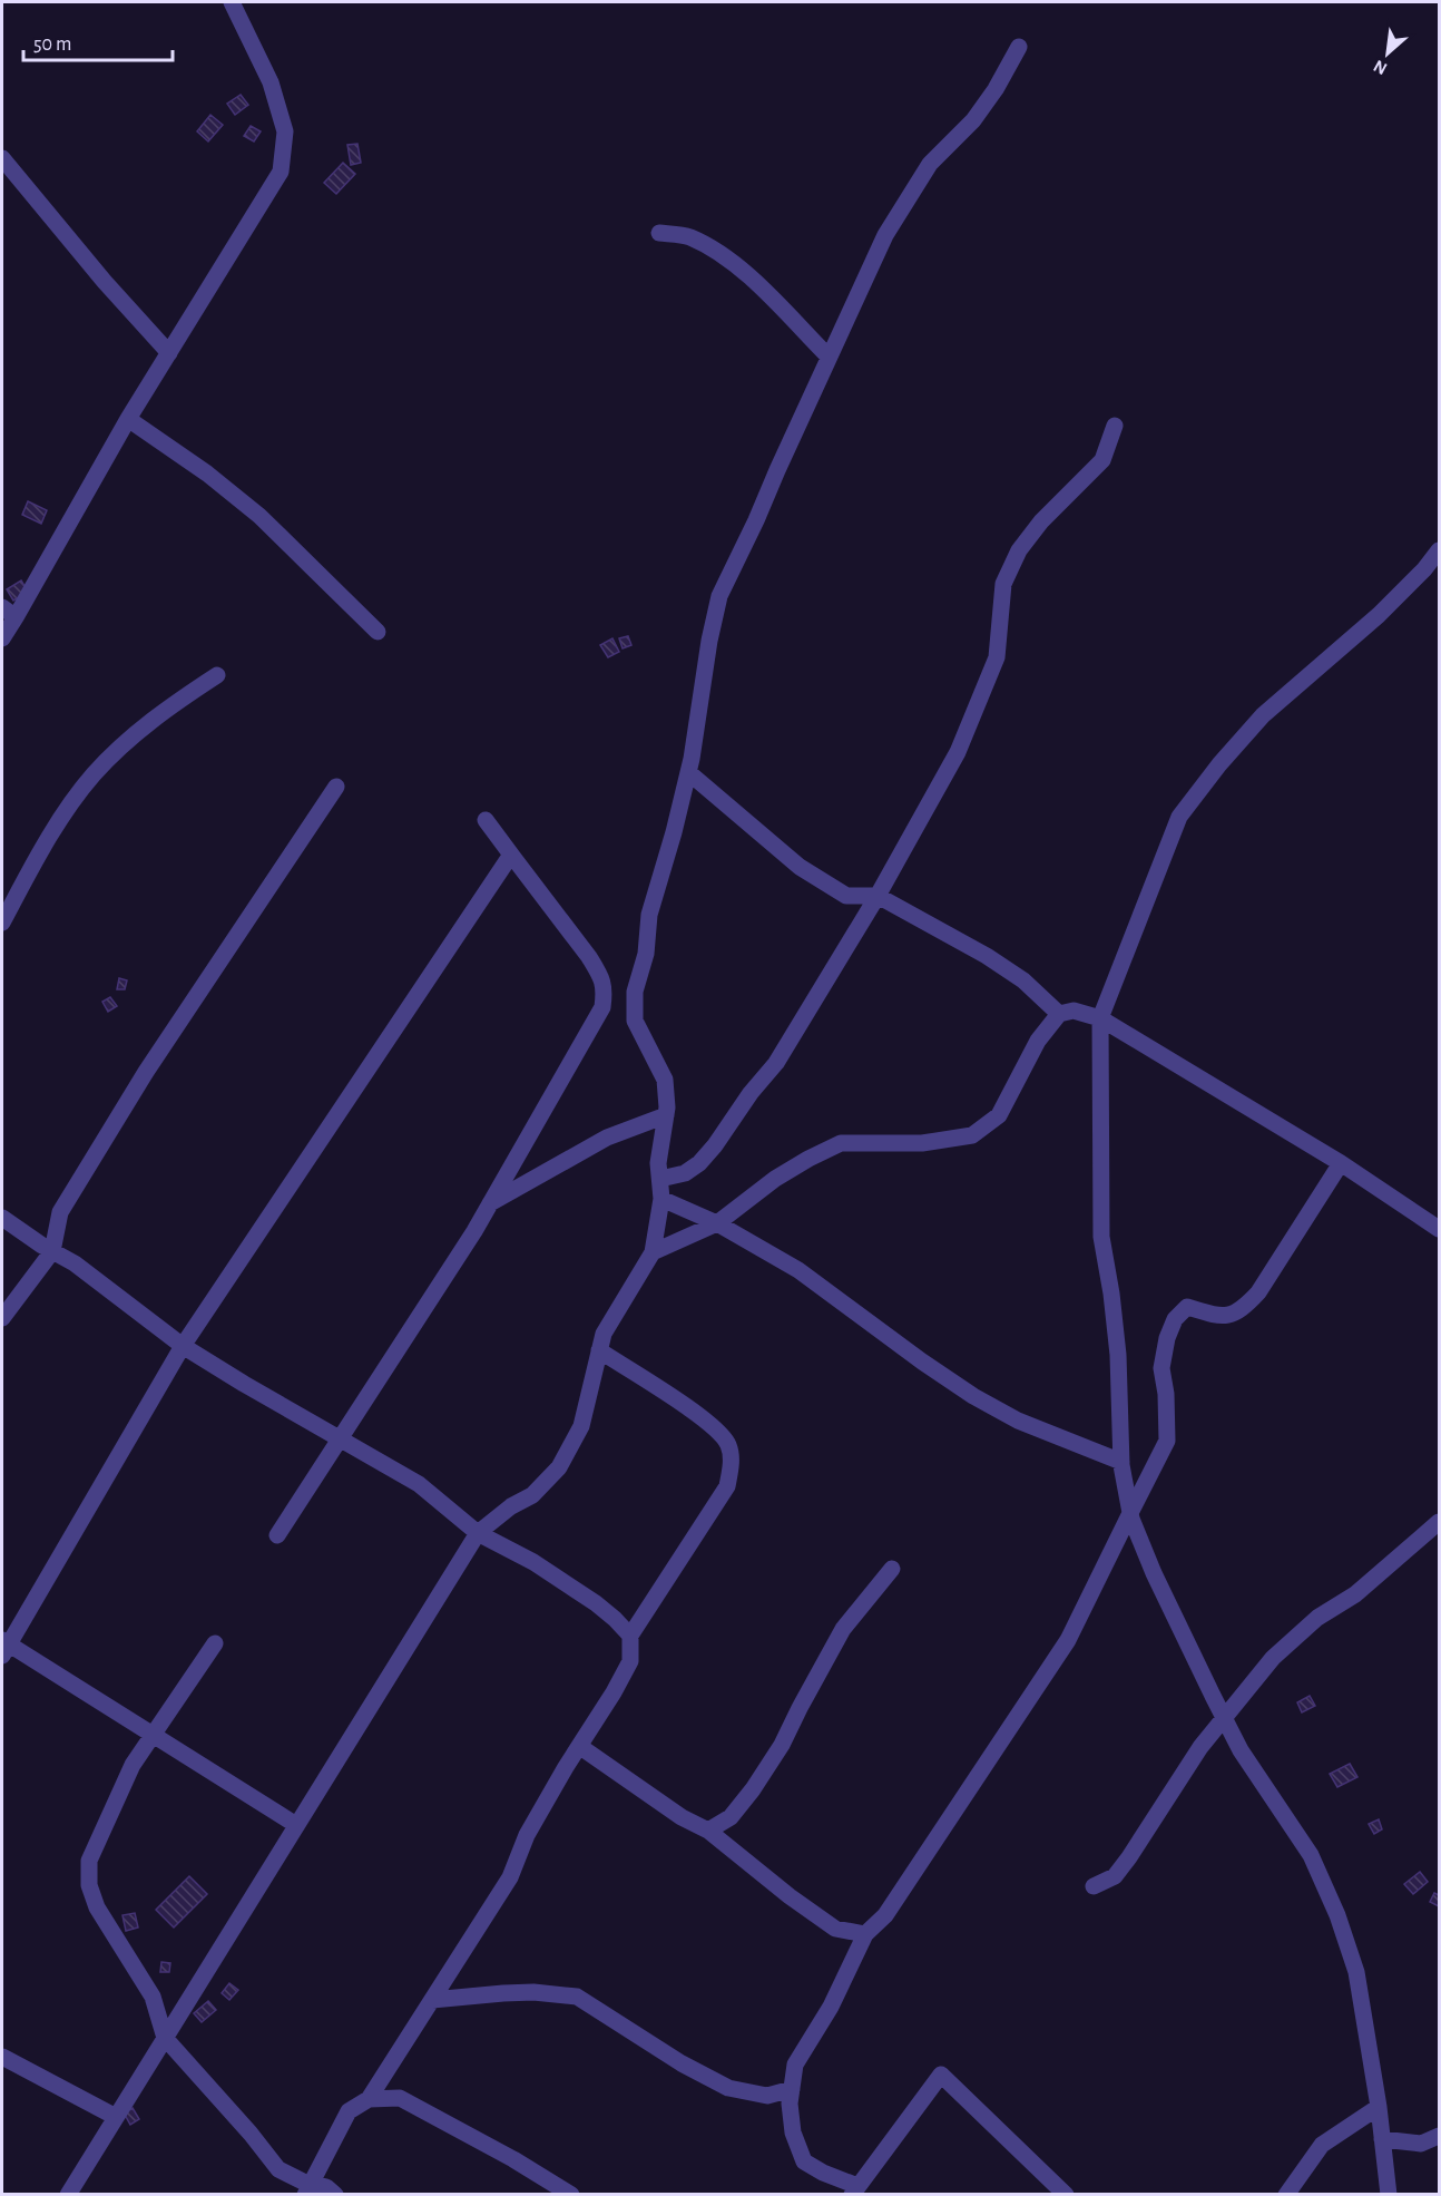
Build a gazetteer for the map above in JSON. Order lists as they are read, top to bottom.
{
  "scale_bar": "50 m",
  "north": "bottom left"
}
